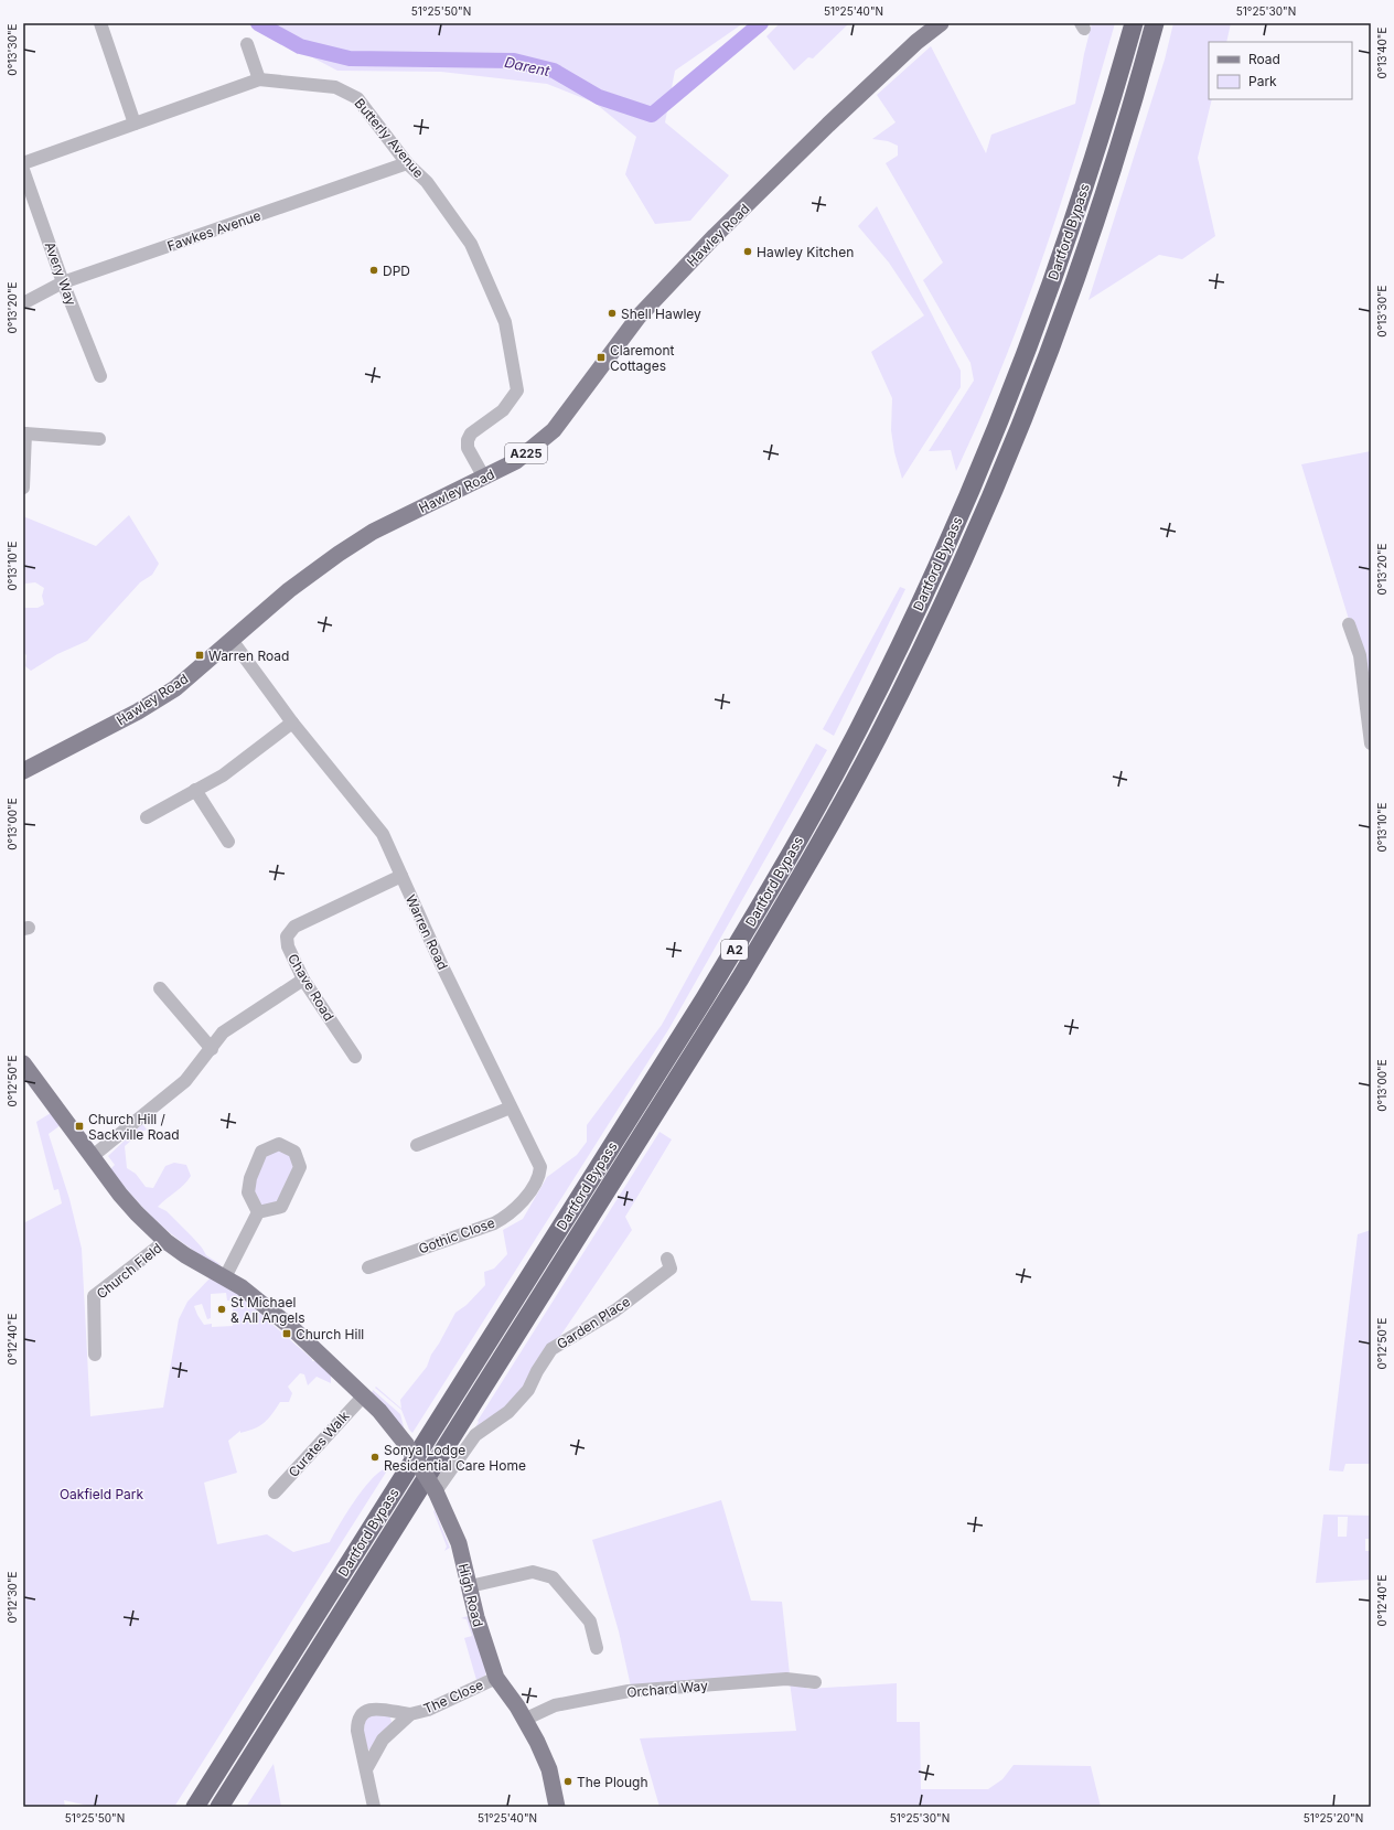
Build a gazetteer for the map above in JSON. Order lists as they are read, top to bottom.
{
  "streets": {
    "highway": ["Dartford Bypass", "A2"],
    "main road": ["Hawley Road", "A225", "High Road"],
    "street": [
      "Butterly Avenue",
      "Fawkes Avenue",
      "Avery Way",
      "Warren Road",
      "Chave Road",
      "Gothic Close",
      "Church Field",
      "Garden Place",
      "Curates Walk",
      "Orchard Way",
      "The Close"
    ]
  },
  "crossings": [
    ["Butterly Avenue", "Fawkes Avenue"],
    ["Butterly Avenue", "Hawley Road"],
    ["Fawkes Avenue", "Avery Way"],
    ["Hawley Road", "Warren Road"],
    ["Warren Road", "Chave Road"],
    ["Warren Road", "Gothic Close"],
    ["Garden Place", "High Road"],
    ["Curates Walk", "High Road"],
    ["High Road", "Orchard Way"],
    ["High Road", "The Close"]
  ],
  "water": ["Darent"],
  "parks": ["Oakfield Park"],
  "places": {
    "other": [
      "Hawley Kitchen",
      "DPD",
      "Shell Hawley",
      "St Michael & All Angels",
      "Sonya Lodge Residential Care Home",
      "The Plough"
    ],
    "transit": [
      "Claremont Cottages",
      "Warren Road",
      "Church Hill / Sackville Road",
      "Church Hill"
    ]
  },
  "legend": ["Road", "Park"],
  "coordinates": [
    "51°25'50\"N",
    "51°25'40\"N",
    "51°25'30\"N",
    "0°13'30\"E",
    "0°13'40\"E",
    "0°13'20\"E",
    "0°13'10\"E",
    "0°13'00\"E",
    "0°12'50\"E",
    "0°12'40\"E",
    "0°12'30\"E",
    "51°25'20\"N"
  ]
}
